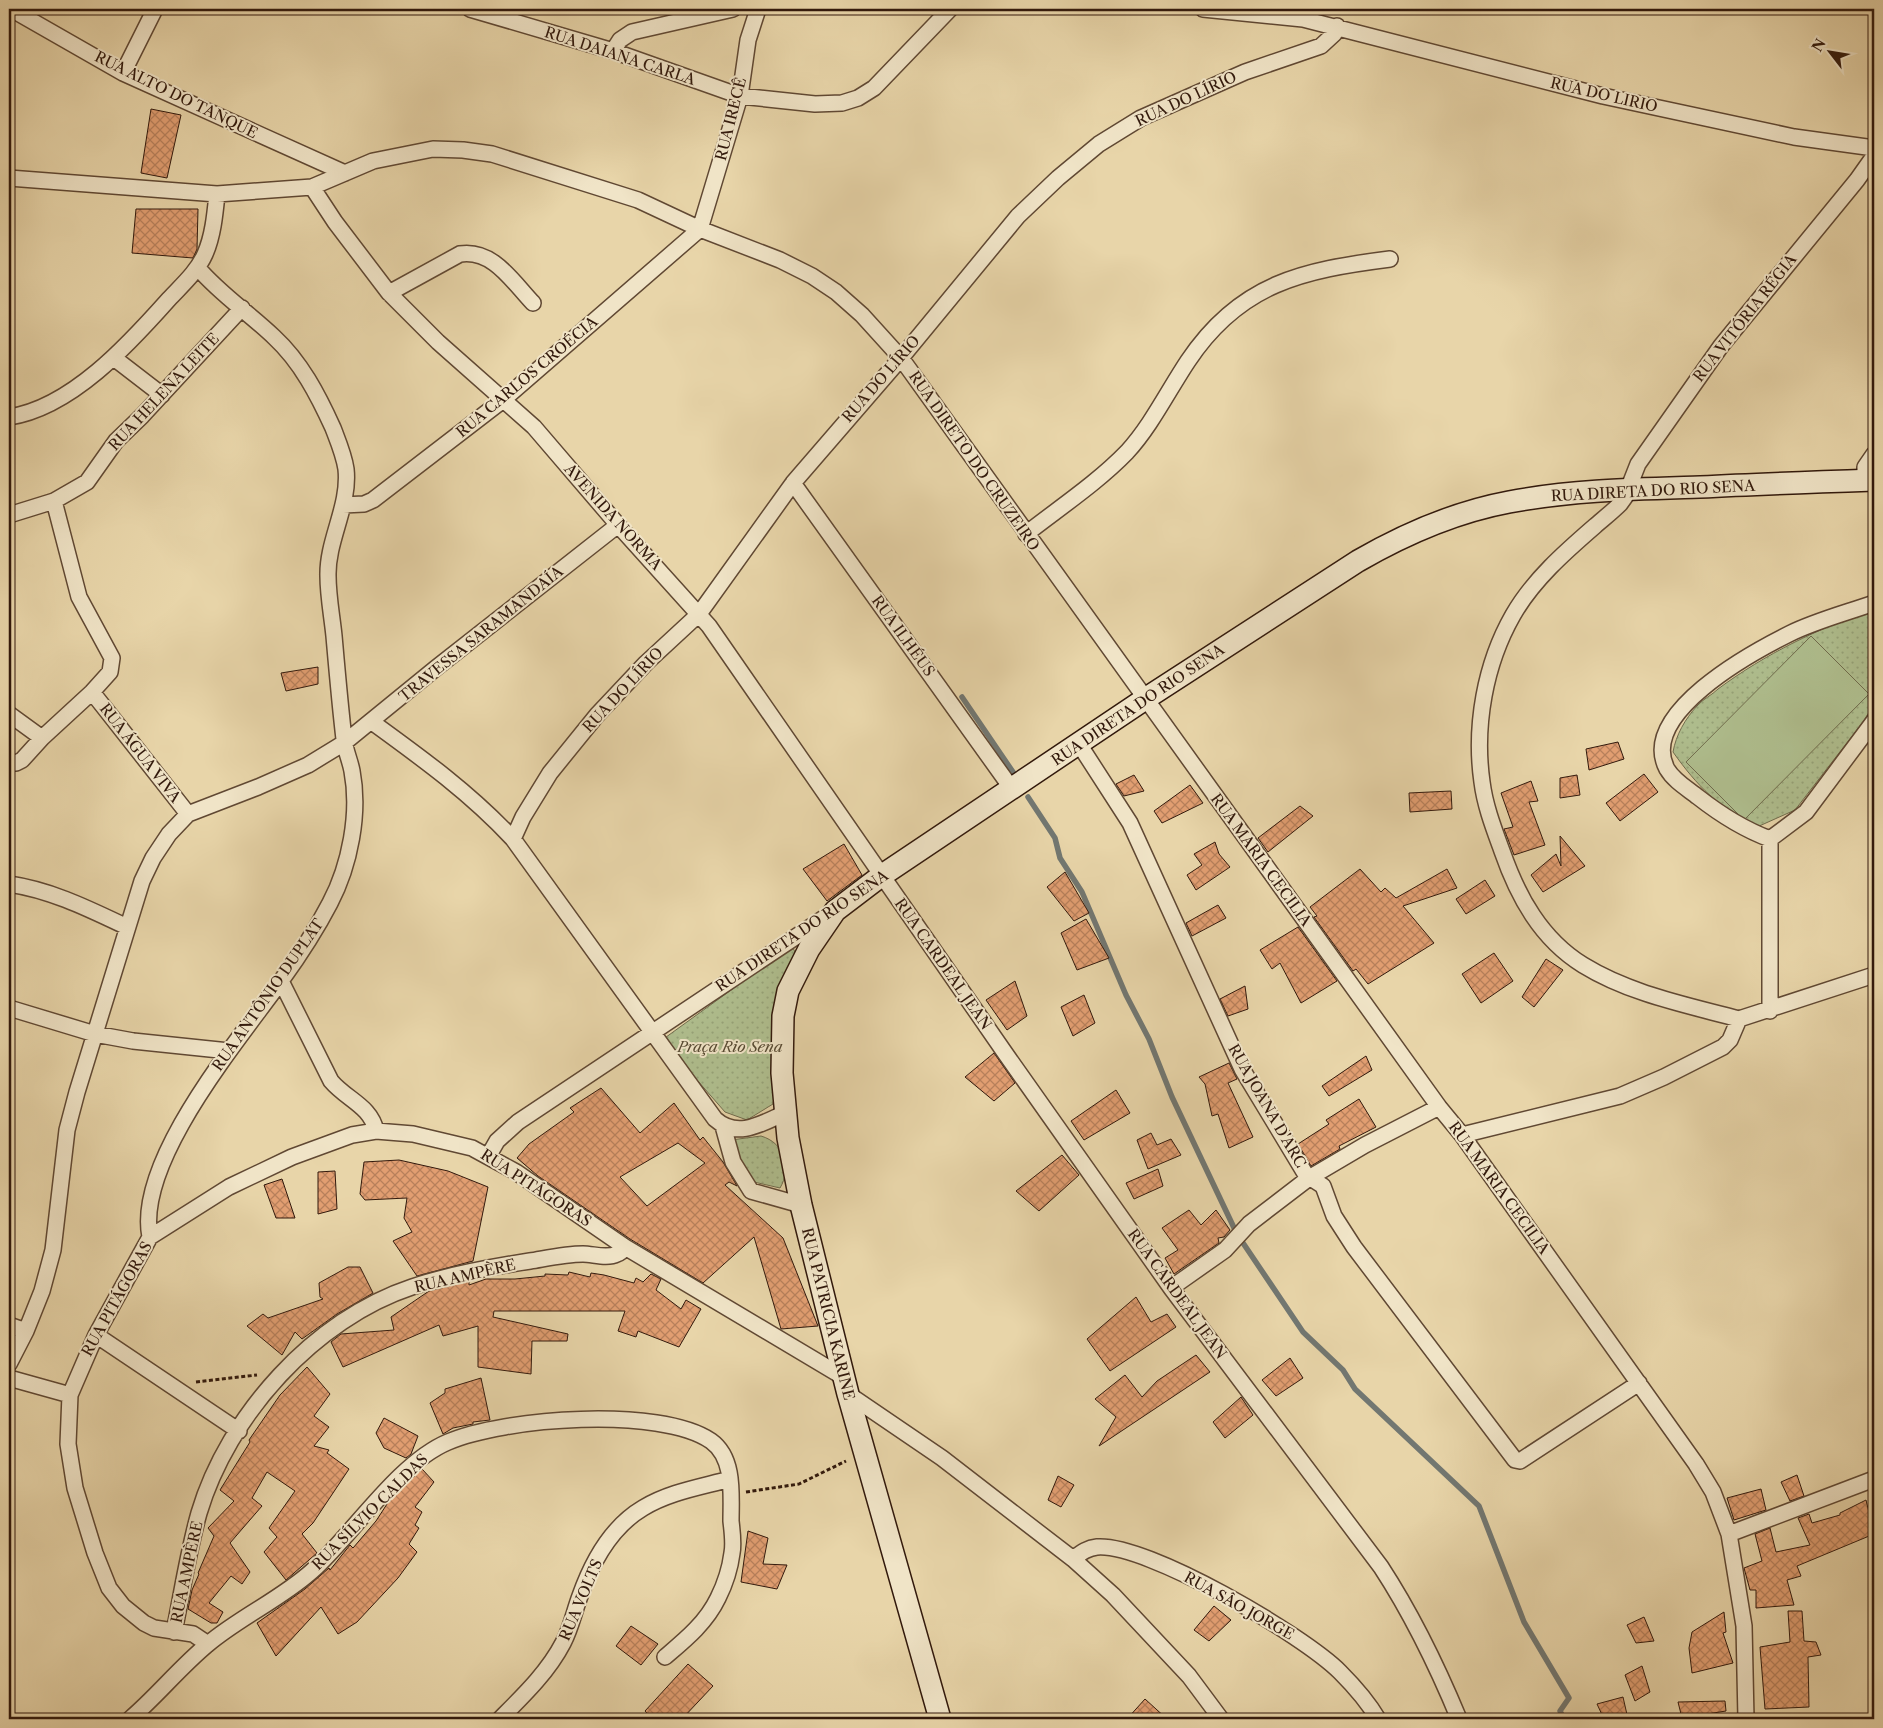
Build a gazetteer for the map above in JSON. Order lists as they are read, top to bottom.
{
  "streets": {
    "main road": ["RUA DIRETA DO RIO SENA", "RUA PATRICIA KARINE"],
    "street": [
      "RUA DAIANA CARLA",
      "RUA ALTO DO TANQUE",
      "RUA DO LIRIO",
      "RUA DO LÍRIO",
      "RUA IRECÊ",
      "RUA VITÓRIA RÉGIA",
      "RUA CARLOS CROÉCIA",
      "RUA HELENA LEITE",
      "RUA DIRETO DO CRUZEIRO",
      "AVENIDA NORMA",
      "TRAVESSA SARAMANDAÍA",
      "RUA ILHÉUS",
      "RUA ÁGUA VIVA",
      "RUA MARIA CECILIA",
      "RUA CARDEAL JEAN",
      "RUA ANTÔNIO DUPLAT",
      "RUA JOANA D'ARC",
      "RUA PITÁGORAS",
      "RUA AMPÈRE",
      "RUA SÍLVIO CALDAS",
      "RUA VOLTS",
      "RUA SÂO JORGE"
    ]
  },
  "crossings": [
    ["RUA DAIANA CARLA", "RUA IRECÊ"],
    ["RUA ALTO DO TANQUE", "RUA DIRETO DO CRUZEIRO"],
    ["RUA DO LIRIO", "RUA DO LÍRIO"],
    ["RUA DO LÍRIO", "RUA DIRETO DO CRUZEIRO"],
    ["RUA DO LÍRIO", "AVENIDA NORMA"],
    ["RUA DO LÍRIO", "RUA ILHÉUS"],
    ["RUA IRECÊ", "RUA CARLOS CROÉCIA"],
    ["RUA IRECÊ", "RUA DIRETO DO CRUZEIRO"],
    ["RUA VITÓRIA RÉGIA", "RUA DIRETA DO RIO SENA"],
    ["RUA CARLOS CROÉCIA", "RUA DIRETO DO CRUZEIRO"],
    ["RUA CARLOS CROÉCIA", "AVENIDA NORMA"],
    ["RUA CARLOS CROÉCIA", "RUA ANTÔNIO DUPLAT"],
    ["RUA HELENA LEITE", "RUA ANTÔNIO DUPLAT"],
    ["RUA DIRETO DO CRUZEIRO", "RUA DIRETA DO RIO SENA"],
    ["RUA DIRETO DO CRUZEIRO", "AVENIDA NORMA"],
    ["RUA DIRETO DO CRUZEIRO", "RUA MARIA CECILIA"],
    ["RUA DIRETA DO RIO SENA", "AVENIDA NORMA"],
    ["RUA DIRETA DO RIO SENA", "RUA ILHÉUS"],
    ["RUA DIRETA DO RIO SENA", "RUA MARIA CECILIA"],
    ["RUA DIRETA DO RIO SENA", "RUA CARDEAL JEAN"],
    ["RUA DIRETA DO RIO SENA", "RUA JOANA D'ARC"],
    ["RUA DIRETA DO RIO SENA", "RUA PITÁGORAS"],
    ["RUA DIRETA DO RIO SENA", "RUA PATRICIA KARINE"],
    ["AVENIDA NORMA", "TRAVESSA SARAMANDAÍA"],
    ["AVENIDA NORMA", "RUA CARDEAL JEAN"],
    ["TRAVESSA SARAMANDAÍA", "RUA ÁGUA VIVA"],
    ["TRAVESSA SARAMANDAÍA", "RUA ANTÔNIO DUPLAT"],
    ["RUA MARIA CECILIA", "RUA JOANA D'ARC"],
    ["RUA ANTÔNIO DUPLAT", "RUA PITÁGORAS"],
    ["RUA PITÁGORAS", "RUA AMPÈRE"],
    ["RUA PITÁGORAS", "RUA PATRICIA KARINE"],
    ["RUA PITÁGORAS", "RUA SÍLVIO CALDAS"],
    ["RUA PITÁGORAS", "RUA SÂO JORGE"],
    ["RUA SÍLVIO CALDAS", "RUA VOLTS"]
  ],
  "parks": ["Praça Rio Sena"],
  "north": "top left"
}
